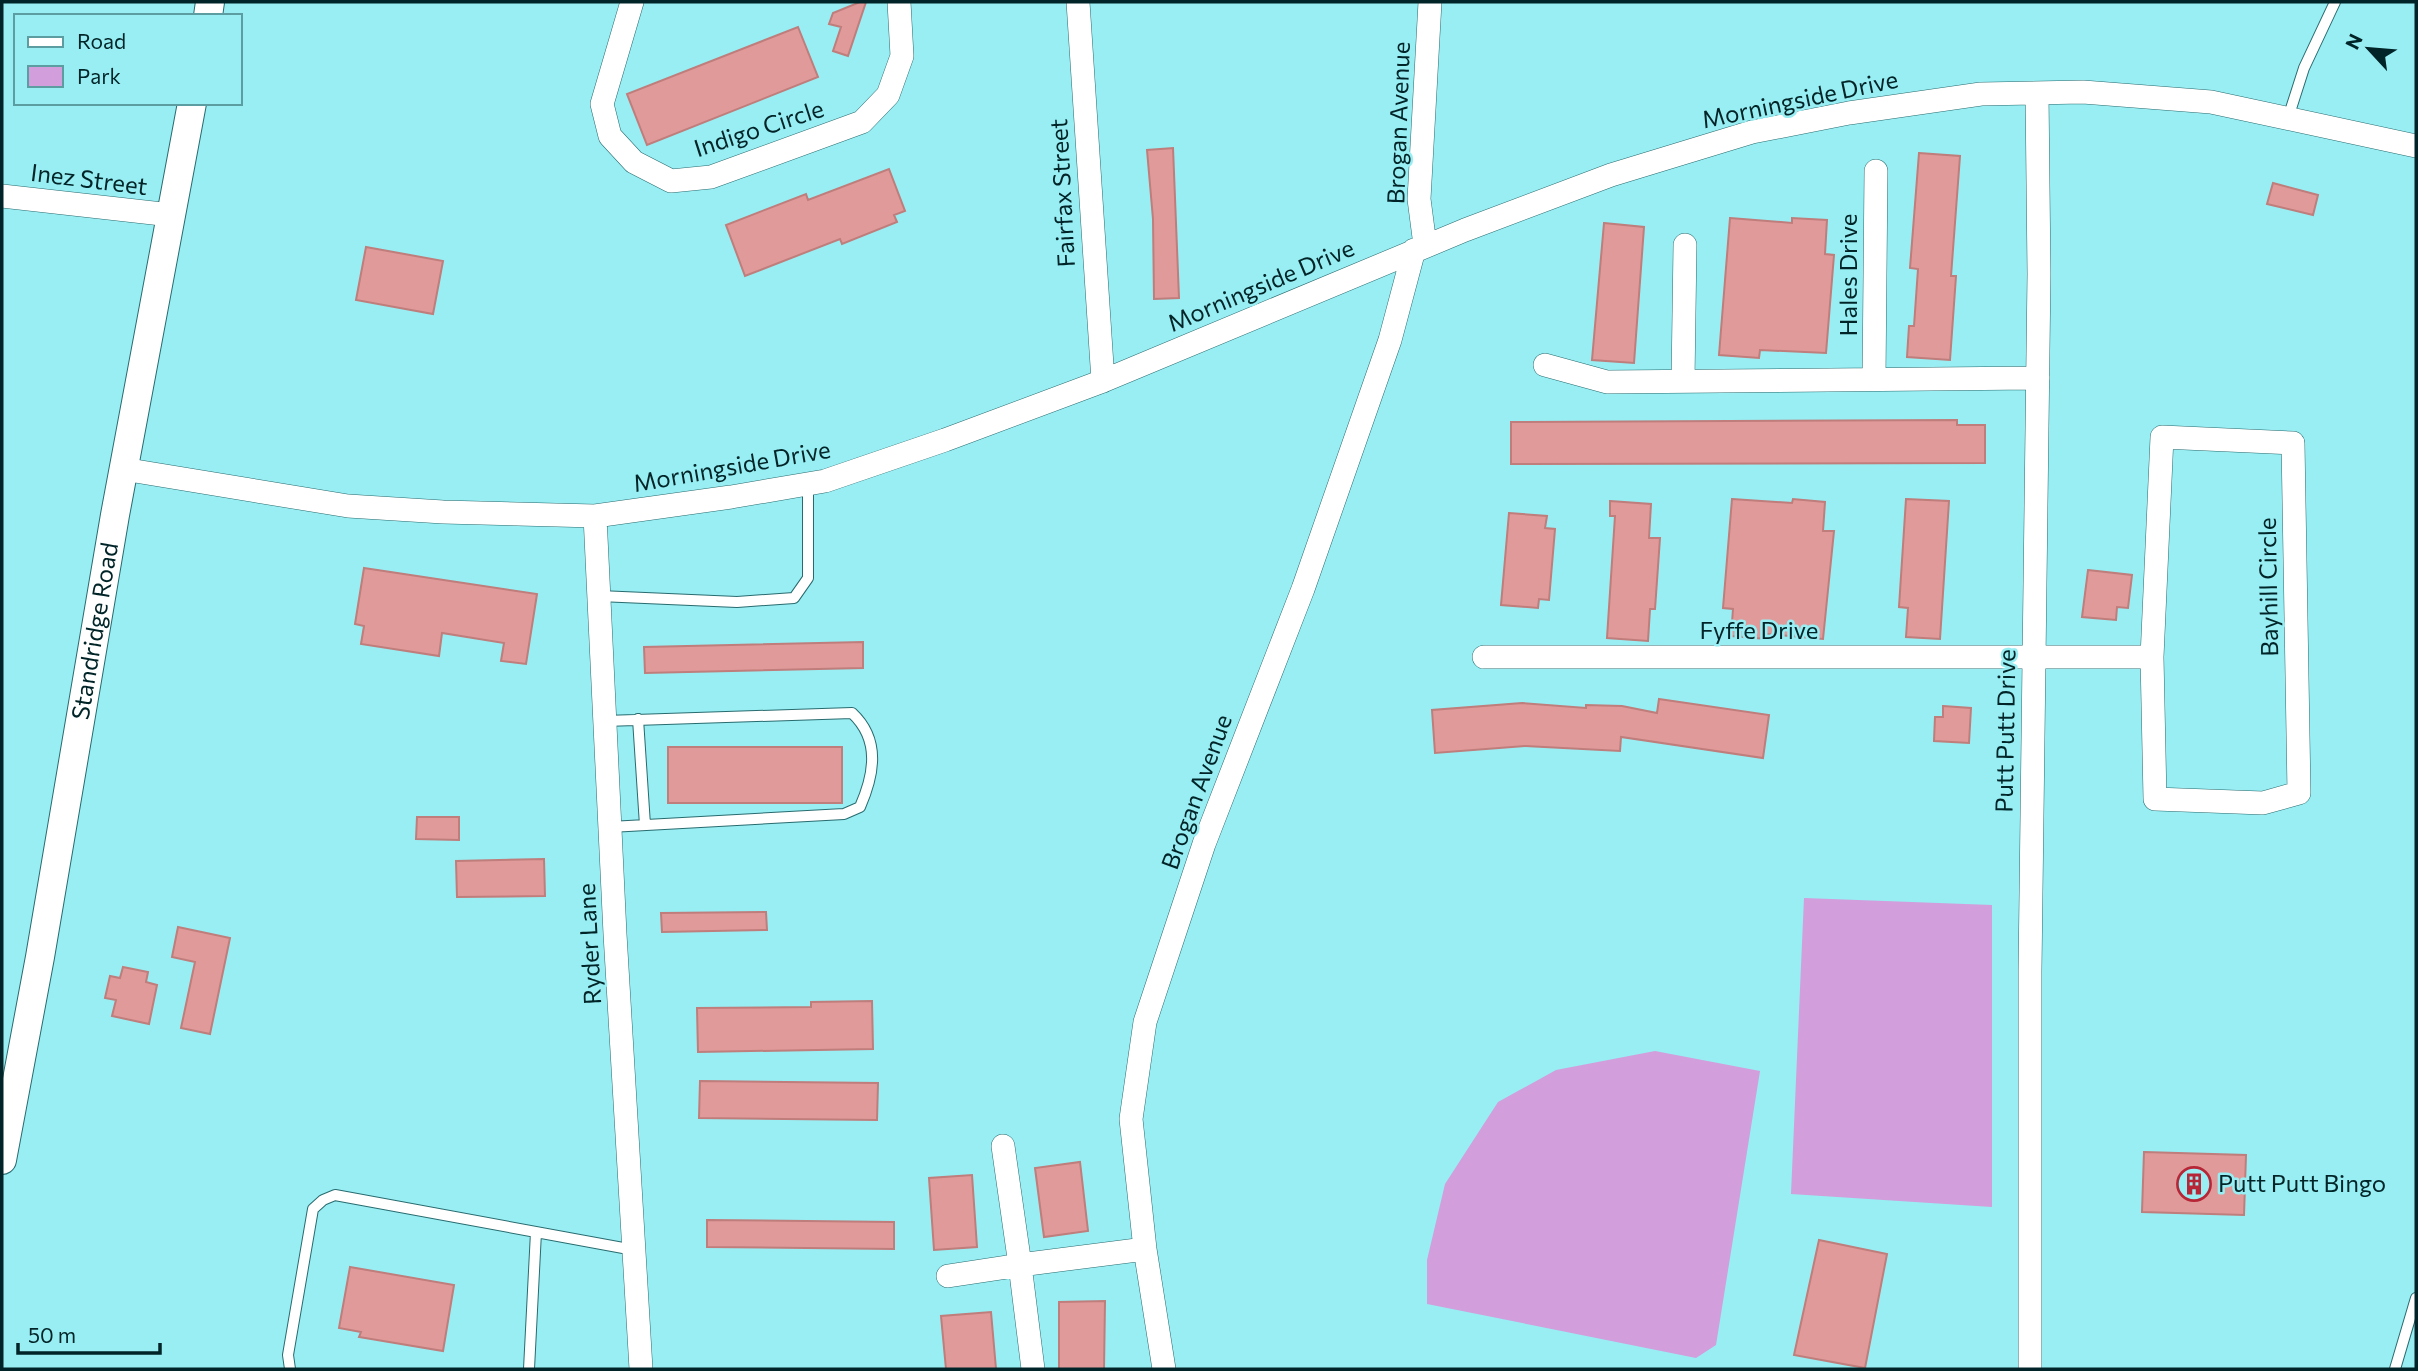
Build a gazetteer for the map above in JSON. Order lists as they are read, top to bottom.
{
  "streets": {
    "street": [
      "Morningside Drive",
      "Brogan Avenue",
      "Indigo Circle",
      "Inez Street",
      "Fairfax Street",
      "Hales Drive",
      "Bayhill Circle",
      "Standridge Road",
      "Fyffe Drive",
      "Putt Putt Drive",
      "Ryder Lane"
    ]
  },
  "crossings": [
    ["Morningside Drive", "Brogan Avenue"],
    ["Morningside Drive", "Fairfax Street"],
    ["Morningside Drive", "Standridge Road"],
    ["Morningside Drive", "Putt Putt Drive"],
    ["Morningside Drive", "Ryder Lane"],
    ["Inez Street", "Standridge Road"],
    ["Fyffe Drive", "Putt Putt Drive"]
  ],
  "places": {
    "building": ["Putt Putt Bingo"]
  },
  "legend": ["Road", "Park"],
  "scale_bar": "50 m",
  "north": "top left"
}
